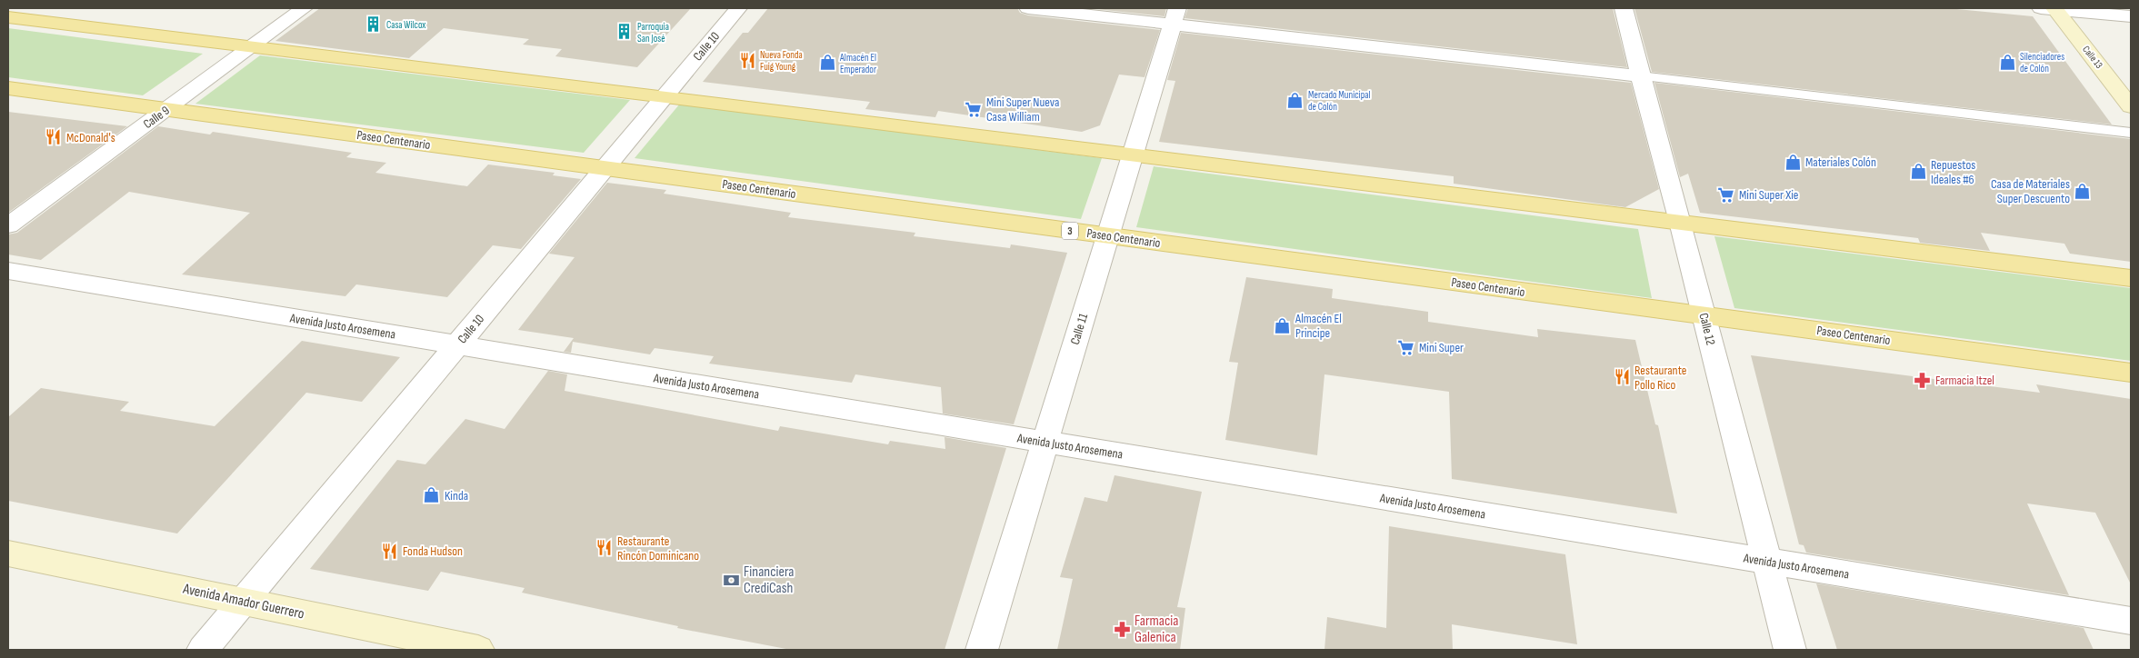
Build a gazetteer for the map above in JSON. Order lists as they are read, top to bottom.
{
  "streets": {
    "main road": [
      "Calle 13",
      "Paseo Centenario",
      "3",
      "Avenida Amador Guerrero"
    ],
    "street": [
      "Calle 10",
      "Calle 9",
      "Avenida Justo Arosemena",
      "Calle 11",
      "Calle 12"
    ]
  },
  "crossings": [
    ["Calle 10", "Paseo Centenario"],
    ["Calle 10", "Avenida Justo Arosemena"],
    ["Calle 10", "Avenida Amador Guerrero"],
    ["Calle 9", "Paseo Centenario"],
    ["Paseo Centenario", "Calle 11"],
    ["Paseo Centenario", "Calle 12"],
    ["Avenida Justo Arosemena", "Calle 11"],
    ["Avenida Justo Arosemena", "Calle 12"]
  ],
  "places": {
    "building": ["Casa Wilcox", "Parroquia San José"],
    "restaurant": [
      "Nueva Fonda Fuig Young",
      "McDonald's",
      "Restaurante Pollo Rico",
      "Restaurante Rincón Dominicano",
      "Fonda Hudson"
    ],
    "shop": [
      "Silenciadores de Colón",
      "Almacén El Emperador",
      "Mercado Municipal de Colón",
      "Materiales Colón",
      "Repuestos Ideales #6",
      "Casa de Materiales Super Descuento",
      "Almacén El Principe",
      "Kinda"
    ],
    "supermarket": ["Mini Super Nueva Casa William", "Mini Super Xie", "Mini Super"],
    "pharmacy": ["Farmacia Itzel", "Farmacia Galenica"],
    "bank": ["Financiera CrediCash"]
  }
}
